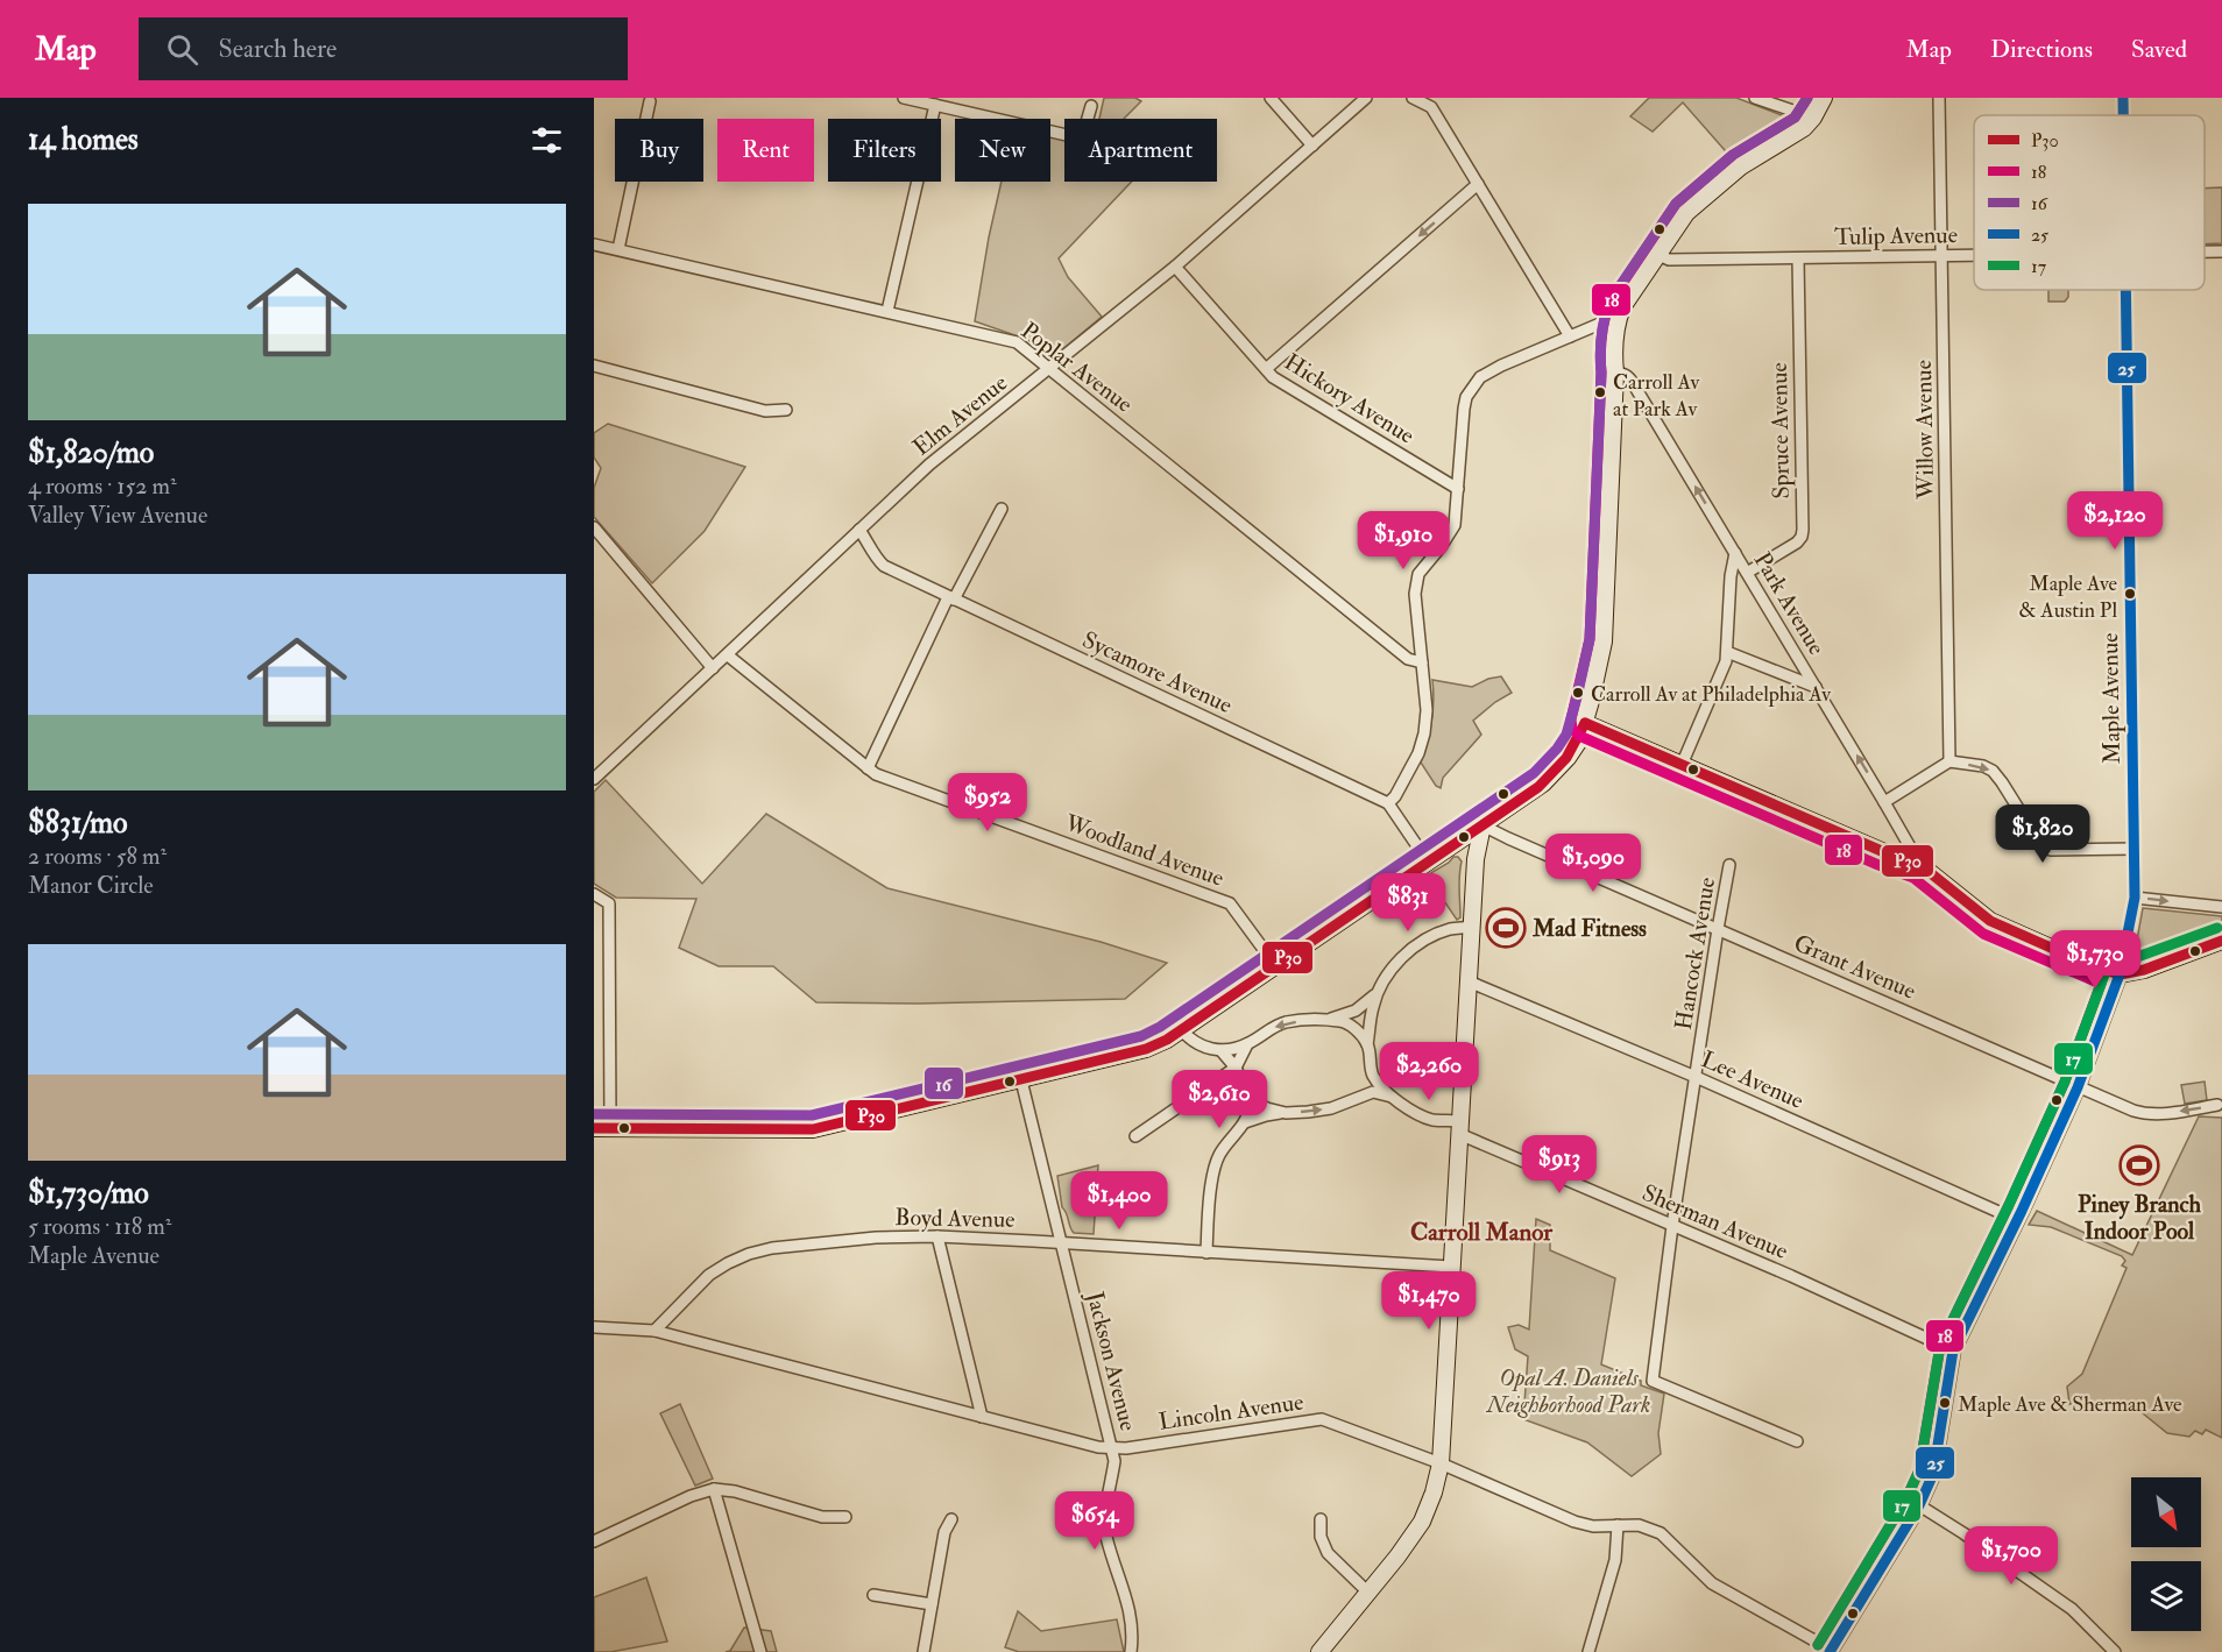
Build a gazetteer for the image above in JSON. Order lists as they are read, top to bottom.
{
  "streets": {
    "street": [
      "Tulip Avenue",
      "Poplar Avenue",
      "Hickory Avenue",
      "Elm Avenue",
      "Willow Avenue",
      "Spruce Avenue",
      "Park Avenue",
      "Sycamore Avenue",
      "Maple Avenue",
      "Woodland Avenue",
      "Hancock Avenue",
      "Grant Avenue",
      "Lee Avenue",
      "Boyd Avenue",
      "Sherman Avenue",
      "Jackson Avenue",
      "Lincoln Avenue"
    ]
  },
  "crossings": [
    ["Tulip Avenue", "Willow Avenue"],
    ["Tulip Avenue", "Spruce Avenue"],
    ["Poplar Avenue", "Elm Avenue"],
    ["Hickory Avenue", "Elm Avenue"],
    ["Elm Avenue", "Sycamore Avenue"],
    ["Elm Avenue", "Woodland Avenue"],
    ["Spruce Avenue", "Park Avenue"],
    ["Maple Avenue", "Grant Avenue"],
    ["Maple Avenue", "Lee Avenue"],
    ["Maple Avenue", "Sherman Avenue"],
    ["Maple Avenue", "Lincoln Avenue"],
    ["Hancock Avenue", "Grant Avenue"],
    ["Hancock Avenue", "Lee Avenue"],
    ["Hancock Avenue", "Sherman Avenue"],
    ["Boyd Avenue", "Jackson Avenue"],
    ["Boyd Avenue", "Lincoln Avenue"],
    ["Jackson Avenue", "Lincoln Avenue"]
  ],
  "one_way": ["Park Avenue"],
  "districts": ["Carroll Manor"],
  "parks": ["Opal A. Daniels Neighborhood Park"],
  "places": {
    "other": [
      "Carroll Av at Park Av",
      "Maple Ave & Austin Pl",
      "Carroll Av at Philadelphia Av",
      "Maple Ave & Sherman Ave"
    ],
    "sports": ["Mad Fitness", "Piney Branch Indoor Pool"]
  },
  "lines": [
    "transit line 18",
    "transit line 16",
    "transit line 25",
    "transit line P30",
    "transit line 17"
  ],
  "legend": [
    "P30",
    "18",
    "16",
    "25",
    "17"
  ],
  "north": "bottom right",
  "page": {
    "header": "Map",
    "search": "Search here",
    "nav": ["Map", "Directions", "Saved"],
    "heading": "14 homes",
    "chip": [
      "Buy",
      "Rent",
      "Filters",
      "New",
      "Apartment"
    ],
    "list": [
      {
        "name": "$1,820/mo",
        "note": "4 rooms · 152 m² · Valley View Avenue"
      },
      {
        "name": "$831/mo",
        "note": "2 rooms · 58 m² · Manor Circle"
      },
      {
        "name": "$1,730/mo",
        "note": "5 rooms · 118 m² · Maple Avenue"
      }
    ],
    "price": [
      "$2,120",
      "$1,910",
      "$952",
      "$1,820",
      "$1,090",
      "$831",
      "$1,730",
      "$2,260",
      "$2,610",
      "$913",
      "$1,400",
      "$1,470",
      "$654",
      "$1,700"
    ]
  }
}
